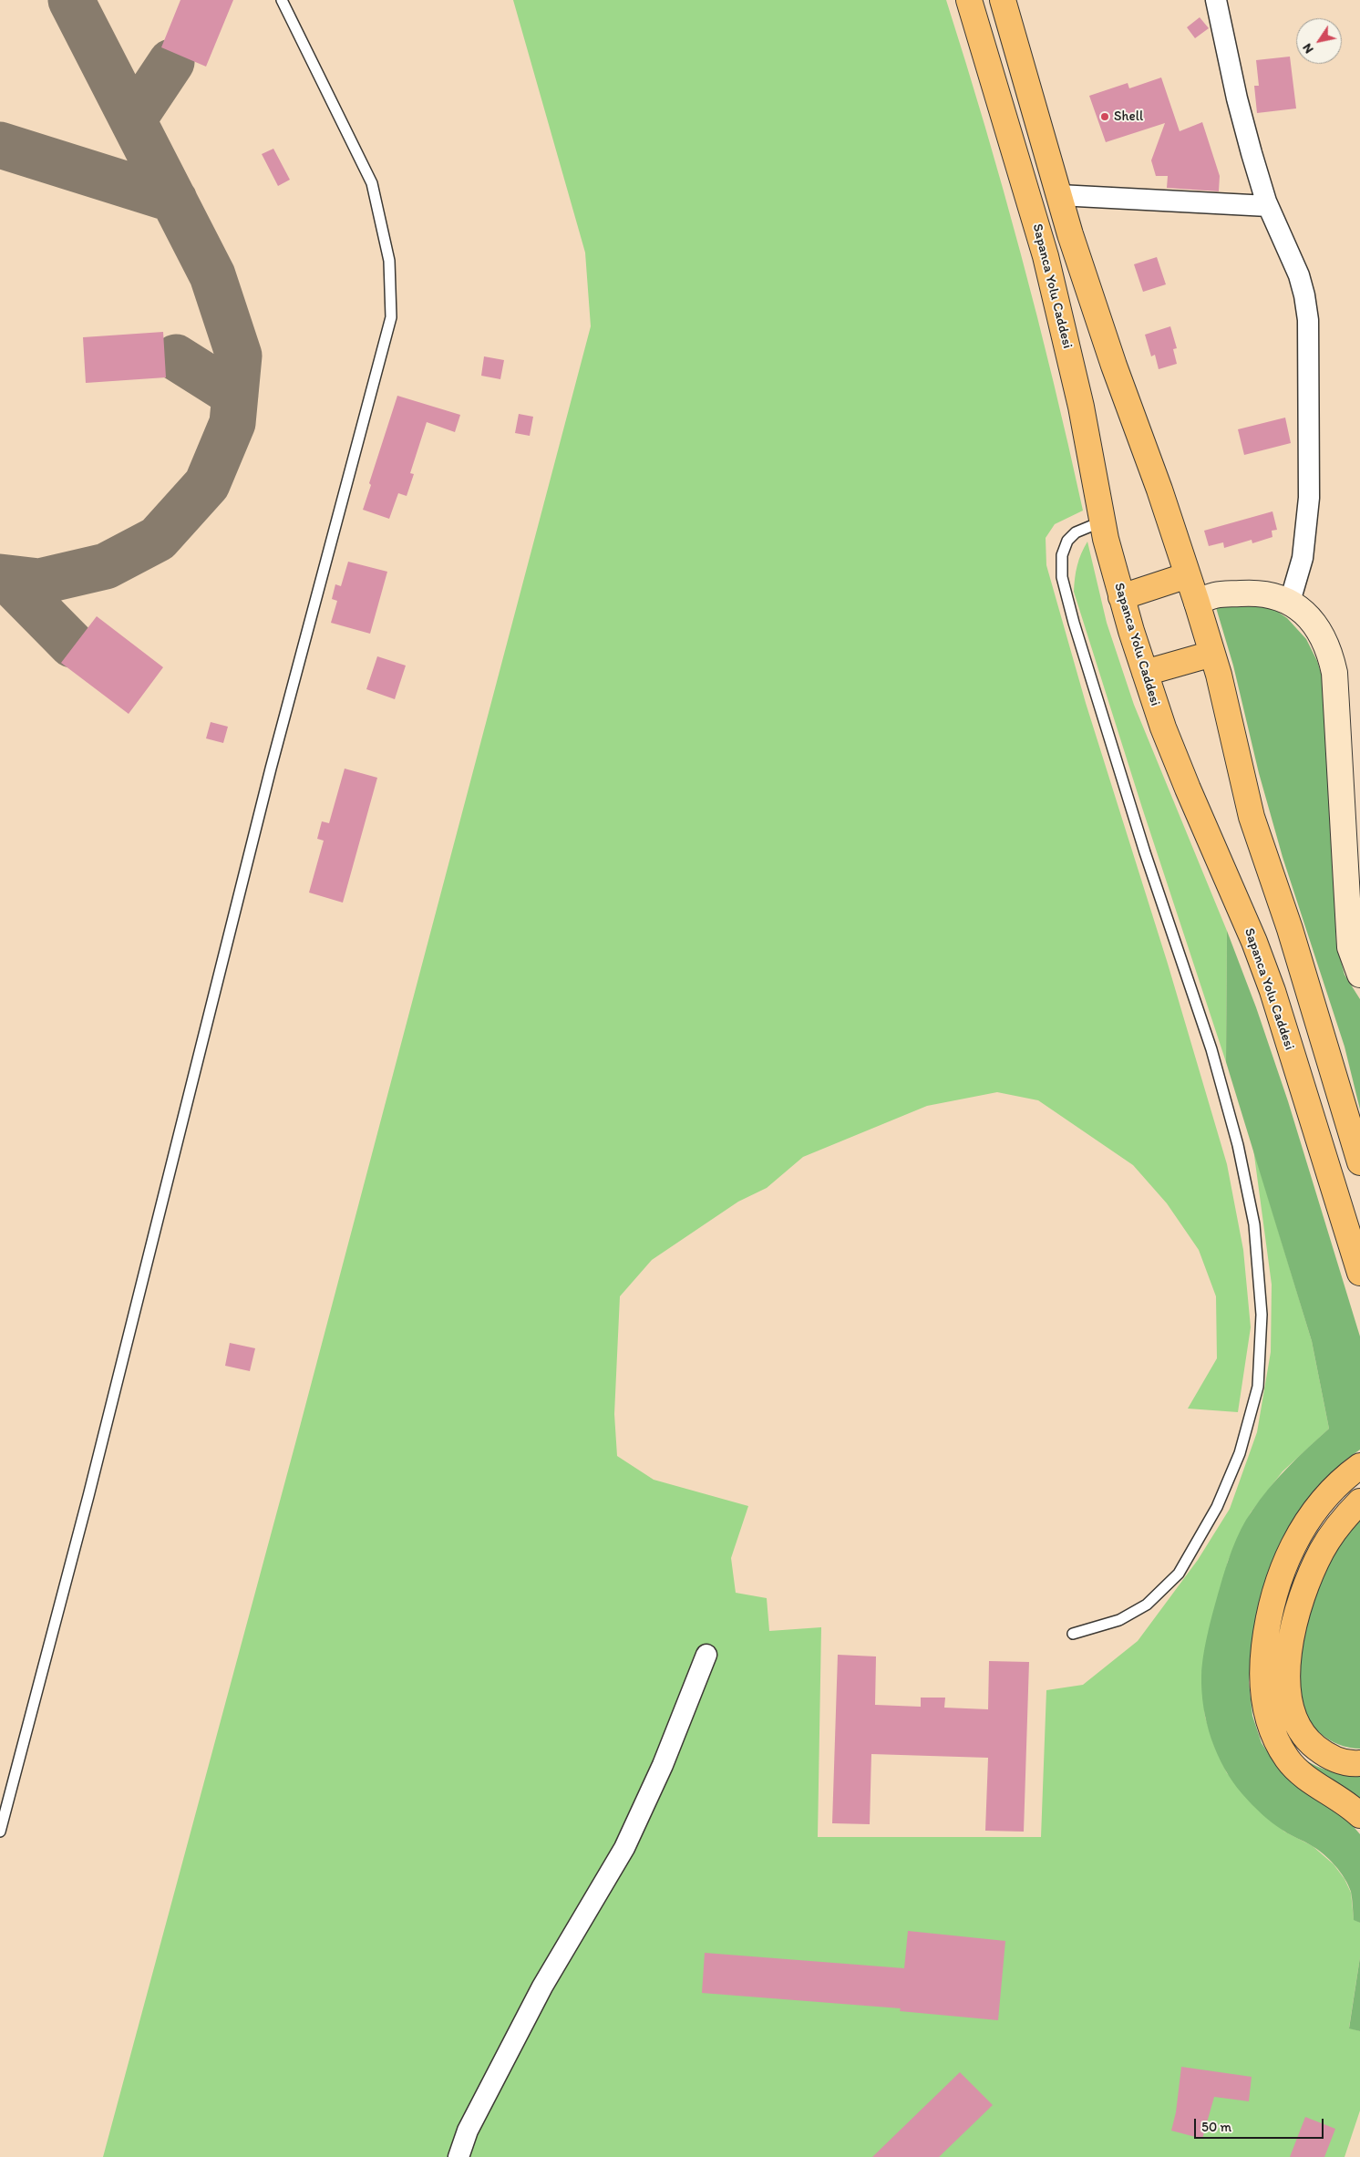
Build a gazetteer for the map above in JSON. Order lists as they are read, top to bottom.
{
  "streets": {
    "main road": ["Sapanca Yolu Caddesi"]
  },
  "places": ["Shell"],
  "scale_bar": "50 m",
  "north": "bottom left"
}
